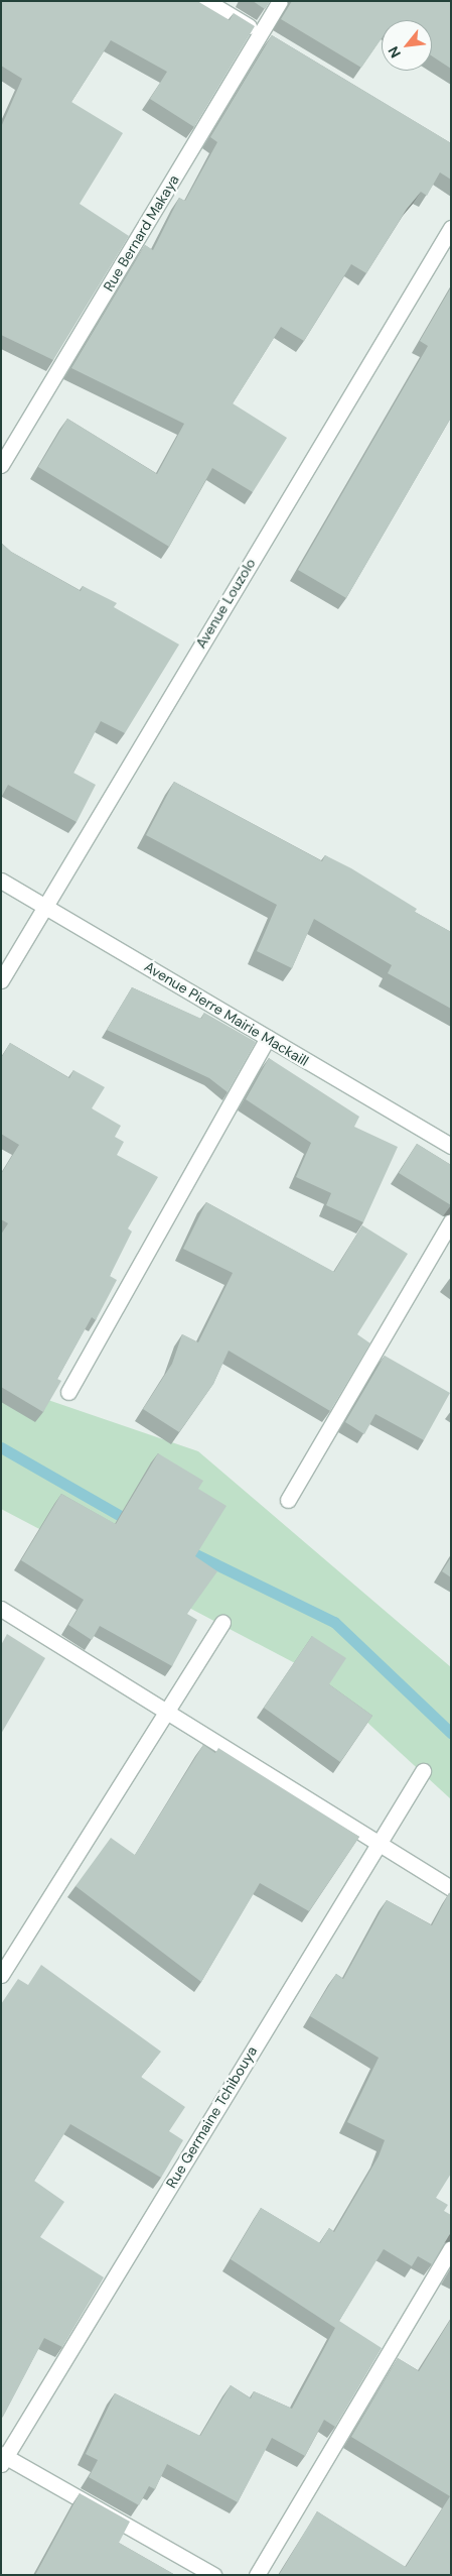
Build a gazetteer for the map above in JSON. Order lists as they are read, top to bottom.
{
  "streets": {
    "street": [
      "Rue Bernard Makaya",
      "Avenue Louzolo",
      "Avenue Pierre Mairie Mackaill",
      "Rue Germaine Tchibouya"
    ]
  },
  "crossings": [
    ["Avenue Louzolo", "Avenue Pierre Mairie Mackaill"]
  ],
  "north": "bottom left"
}
